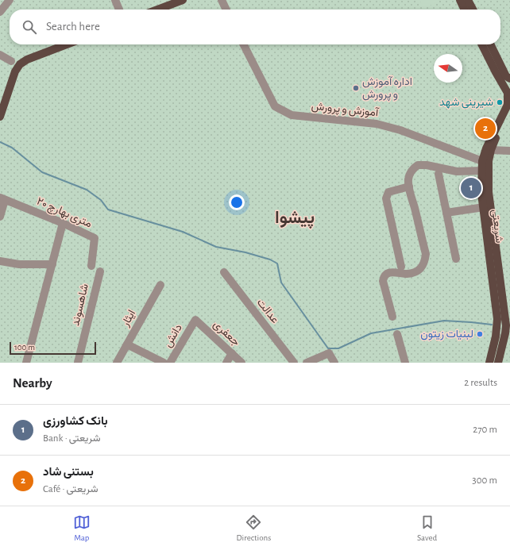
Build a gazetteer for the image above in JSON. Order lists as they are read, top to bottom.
{
  "streets": {
    "main road": ["شریعتی"],
    "street": [
      "آموزش و پرورش",
      "۲۰ متری بهارچ",
      "شاهسوند",
      "عدالت",
      "ایثار",
      "جعفری",
      "دانش"
    ]
  },
  "crossings": [
    ["آموزش و پرورش", "شریعتی"],
    ["جعفری", "دانش"]
  ],
  "districts": ["پیشوا"],
  "places": ["اداره آموزش و پرورش", "شیرینی شهد", "لبنیات زیتون"],
  "scale_bar": "100 m",
  "north": "left",
  "page": {
    "search": "Search here",
    "pins": ["2", "1"],
    "scale": "100 m",
    "heading": ["Nearby", "2 results"],
    "list": [
      {
        "mark": "1",
        "name": "بانک کشاورزی",
        "note": "Bank · شریعتی",
        "value": "270 m"
      },
      {
        "mark": "2",
        "name": "بستنی شاد",
        "note": "Café · شریعتی",
        "value": "300 m"
      }
    ],
    "nav": ["Map", "Directions", "Saved"]
  }
}
